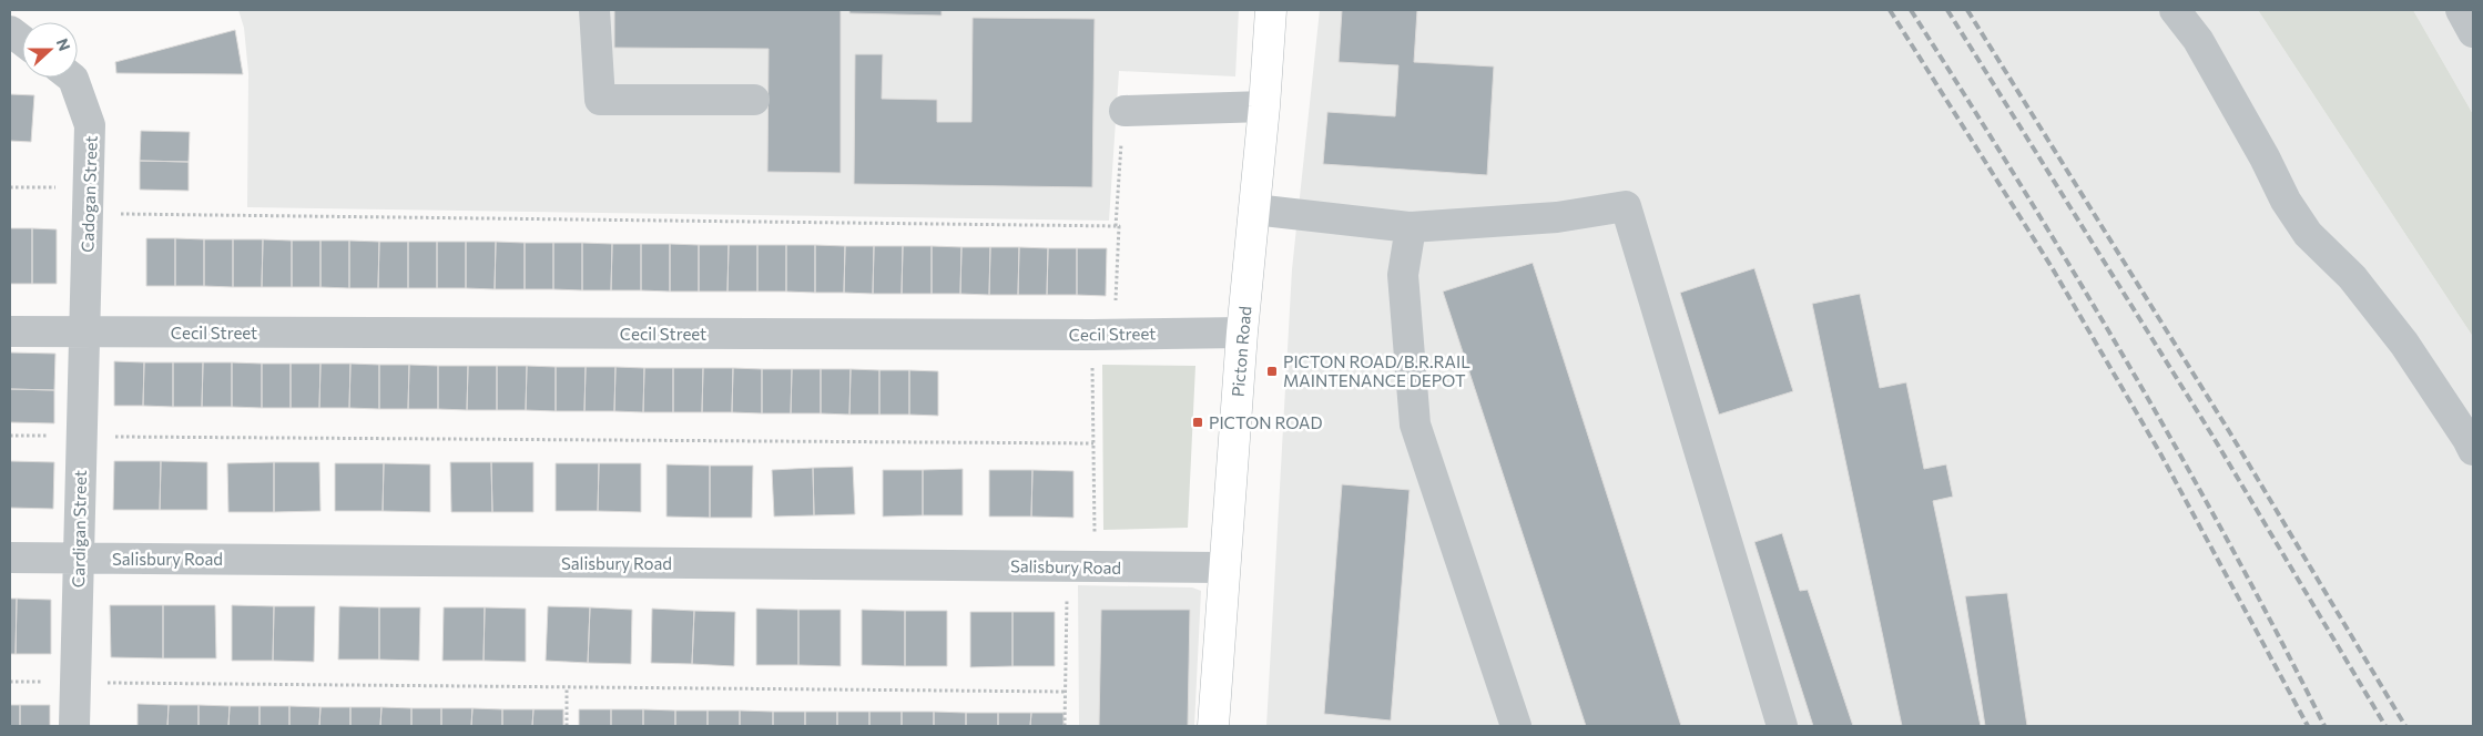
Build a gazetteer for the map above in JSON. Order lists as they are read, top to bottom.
{
  "streets": {
    "main road": ["Picton Road"],
    "street": [
      "Cadogan Street",
      "Cecil Street",
      "Cardigan Street",
      "Salisbury Road"
    ]
  },
  "crossings": [
    ["Cadogan Street", "Cecil Street"],
    ["Cadogan Street", "Cardigan Street"],
    ["Cecil Street", "Picton Road"],
    ["Cecil Street", "Cardigan Street"],
    ["Picton Road", "Salisbury Road"],
    ["Cardigan Street", "Salisbury Road"]
  ],
  "places": {
    "transit": ["PICTON ROAD/B.R.RAIL MAINTENANCE DEPOT", "PICTON ROAD"]
  },
  "north": "right"
}
